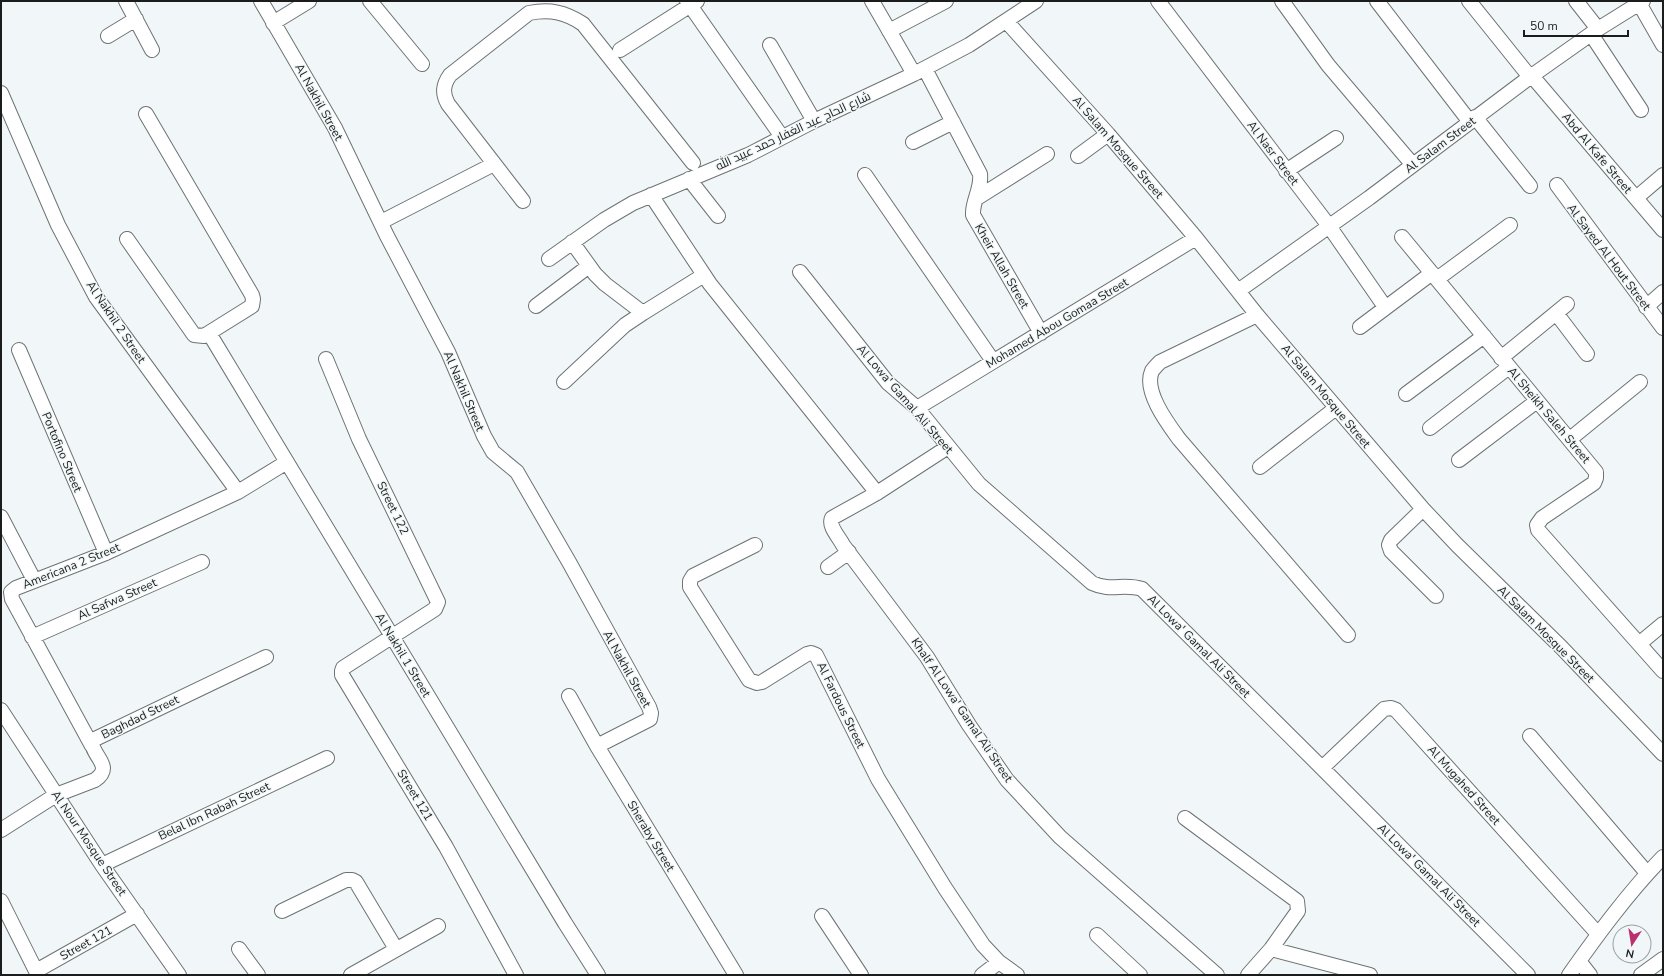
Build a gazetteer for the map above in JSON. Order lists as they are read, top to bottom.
{
  "streets": {
    "street": [
      "Al Nakhil Street",
      "شارع الحاج عبد الغفار حمد عبيد الله",
      "Al Salam Street",
      "Al Salam Mosque Street",
      "Al Nasr Street",
      "Abd Al Kafe Street",
      "Al Sayed Al Hout Street",
      "Kheir Allah Street",
      "Al Nakhil 2 Street",
      "Mohamed Abou Gomaa Street",
      "Al Lowa' Gamal Ali Street",
      "Al Sheikh Saleh Street",
      "Portofino Street",
      "Street 122",
      "Americana 2 Street",
      "Al Safwa Street",
      "Al Nakhil 1 Street",
      "Al Fardous Street",
      "Khalf Al Lowa' Gamal Ali Street",
      "Baghdad Street",
      "Al Mugahed Street",
      "Street 121",
      "Belal Ibn Rabah Street",
      "Sheraby Street",
      "Al Nour Mosque Street"
    ]
  },
  "crossings": [
    ["Al Nakhil Street", "Sheraby Street"],
    ["شارع الحاج عبد الغفار حمد عبيد الله", "Al Salam Mosque Street"],
    ["شارع الحاج عبد الغفار حمد عبيد الله", "Kheir Allah Street"],
    ["Al Salam Street", "Al Salam Mosque Street"],
    ["Al Salam Street", "Al Nasr Street"],
    ["Al Salam Street", "Abd Al Kafe Street"],
    ["Al Salam Mosque Street", "Mohamed Abou Gomaa Street"],
    ["Kheir Allah Street", "Mohamed Abou Gomaa Street"],
    ["Al Nakhil 2 Street", "Americana 2 Street"],
    ["Mohamed Abou Gomaa Street", "Al Lowa' Gamal Ali Street"],
    ["Al Lowa' Gamal Ali Street", "Khalf Al Lowa' Gamal Ali Street"],
    ["Al Lowa' Gamal Ali Street", "Al Mugahed Street"],
    ["Portofino Street", "Americana 2 Street"],
    ["Street 122", "Al Nakhil 1 Street"],
    ["Street 122", "Street 121"],
    ["Americana 2 Street", "Al Safwa Street"],
    ["Americana 2 Street", "Al Nakhil 1 Street"],
    ["Americana 2 Street", "Baghdad Street"],
    ["Al Nakhil 1 Street", "Street 121"],
    ["Baghdad Street", "Al Nour Mosque Street"],
    ["Street 121", "Al Nour Mosque Street"],
    ["Belal Ibn Rabah Street", "Al Nour Mosque Street"]
  ],
  "scale_bar": "50 m",
  "north": "bottom"
}
